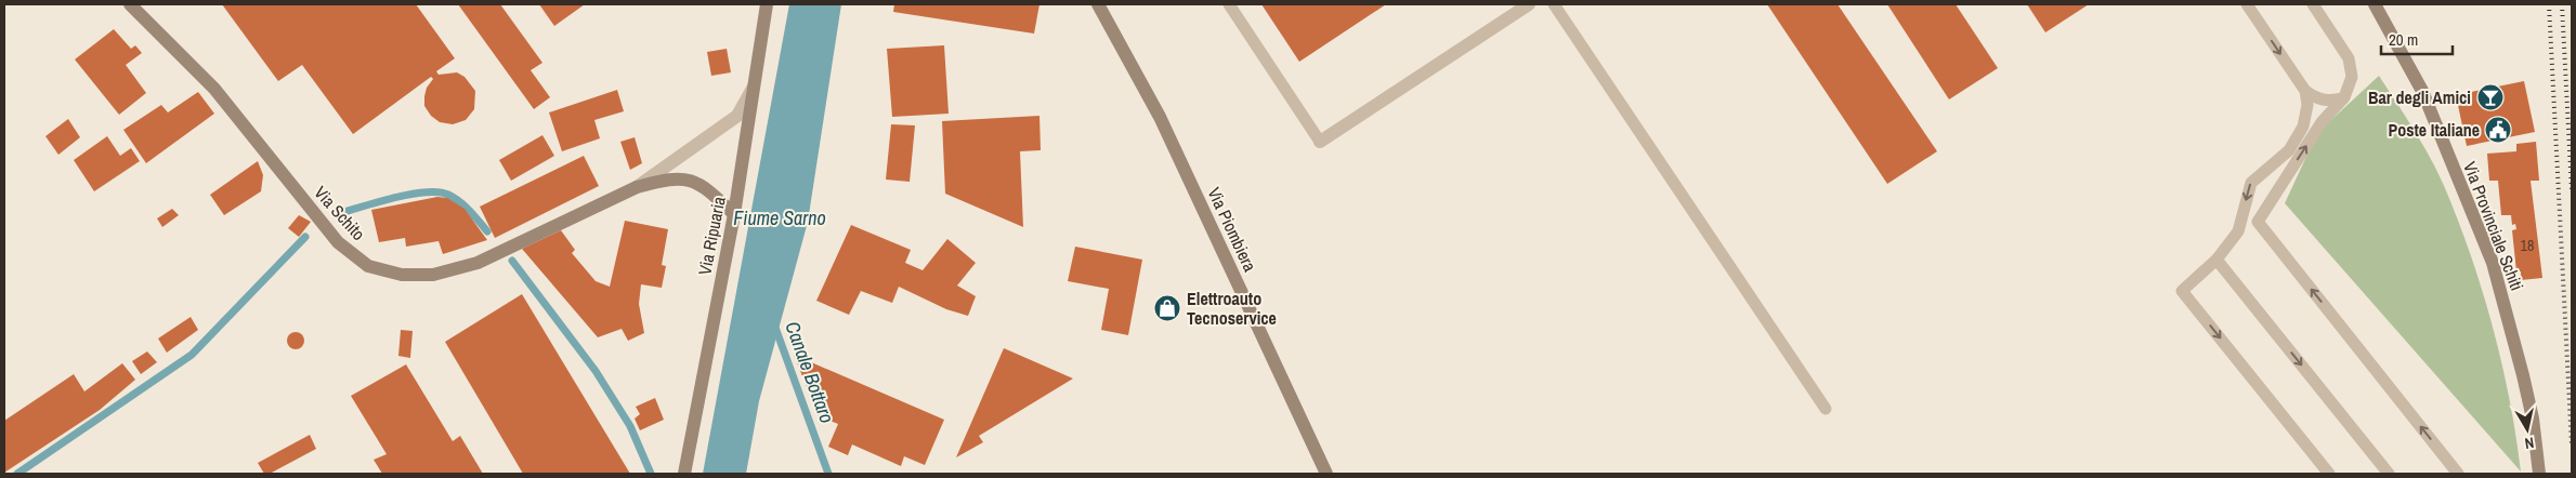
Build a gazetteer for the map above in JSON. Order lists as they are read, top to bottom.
{
  "streets": {
    "street": [
      "Via Schito",
      "Via Provinciale Schiti",
      "Via Piombiera",
      "Via Ripuaria"
    ]
  },
  "crossings": [
    ["Via Schito", "Via Ripuaria"]
  ],
  "water": ["Fiume Sarno", "Canale Bottaro"],
  "places": {
    "bar": ["Bar degli Amici"],
    "public building": ["Poste Italiane"],
    "shop": ["Elettroauto Tecnoservice"]
  },
  "house_numbers": ["18"],
  "scale_bar": "20 m",
  "north": "bottom"
}
